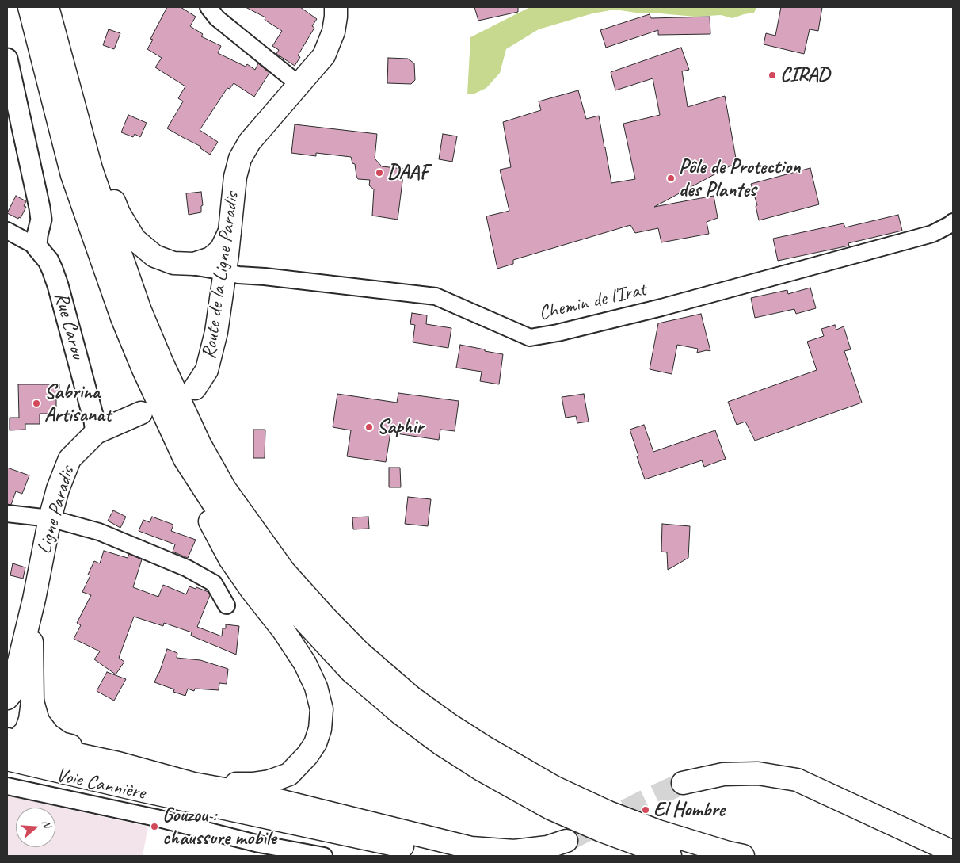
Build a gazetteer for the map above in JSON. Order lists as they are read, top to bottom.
{
  "streets": {
    "main road": ["Route de la Ligne Paradis", "Ligne Paradis"],
    "street": ["Chemin de l'Irat", "Rue Carou", "Voie Cannière"]
  },
  "crossings": [
    ["Route de la Ligne Paradis", "Chemin de l'Irat"],
    ["Rue Carou", "Ligne Paradis"]
  ],
  "places": [
    "CIRAD",
    "DAAF",
    "Pôle de Protection des Plantes",
    "Sabrina Artisanat",
    "Saphir",
    "El Hombre",
    "Gouzou : chaussure mobile"
  ],
  "north": "right"
}
